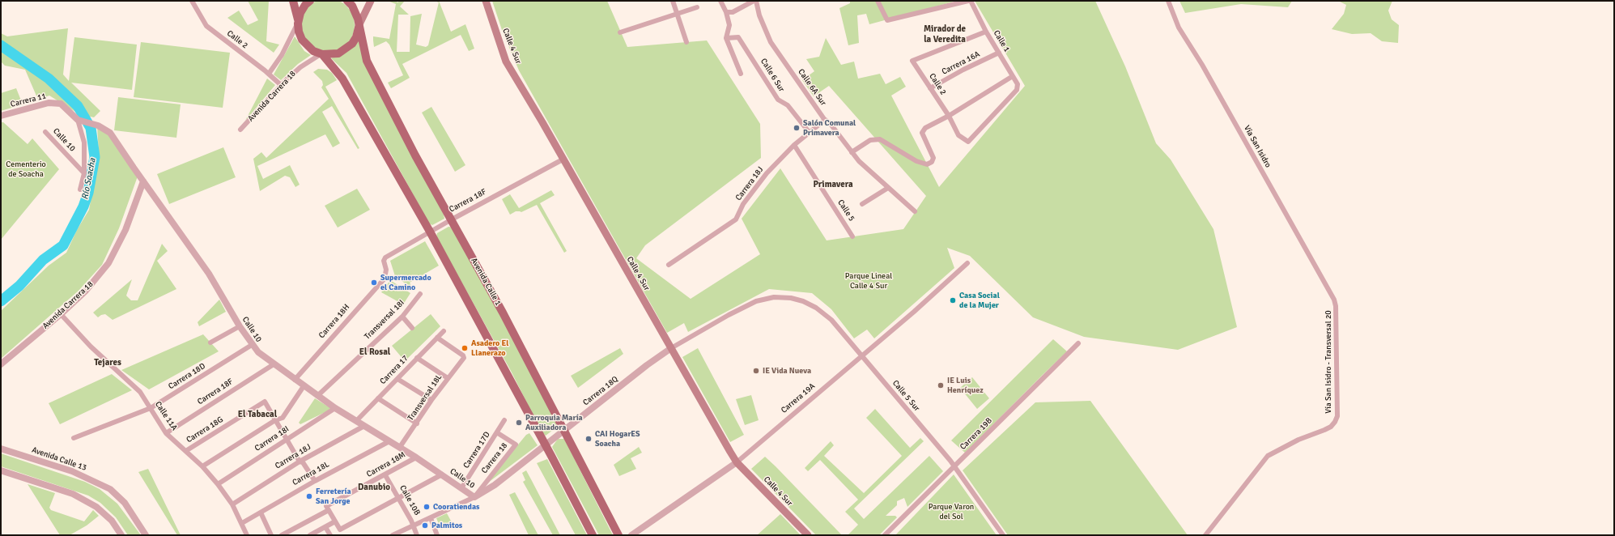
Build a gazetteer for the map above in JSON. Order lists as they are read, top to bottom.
{
  "streets": {
    "main road": ["Calle 4 Sur", "Avenida Carrera 18", "Avenida Calle 1"],
    "street": [
      "Calle 2",
      "Calle 1",
      "Carrera 16A",
      "Calle 6 Sur",
      "Calle 6A Sur",
      "Carrera 11",
      "Calle 10",
      "Vía San Isidro",
      "Carrera 18J",
      "Carrera 18F",
      "Calle 5",
      "Transversal 18I",
      "Carrera 18H",
      "Vía San Isidro - Transversal 20",
      "Carrera 17",
      "Carrera 18D",
      "Carrera 18Q",
      "Calle 5 Sur",
      "Transversal 18L",
      "Carrera 19A",
      "Calle 11A",
      "Carrera 18G",
      "Carrera 19B",
      "Carrera 18I",
      "Carrera 17D",
      "Carrera 18",
      "Avenida Calle 13",
      "Carrera 18M",
      "Carrera 18L",
      "Calle 10B"
    ]
  },
  "crossings": [
    ["Calle 2", "Calle 1"],
    ["Calle 2", "Carrera 16A"],
    ["Calle 2", "Avenida Carrera 18"],
    ["Calle 1", "Carrera 16A"],
    ["Calle 4 Sur", "Carrera 18F"],
    ["Calle 4 Sur", "Carrera 18Q"],
    ["Calle 4 Sur", "Carrera 19A"],
    ["Calle 6 Sur", "Carrera 18J"],
    ["Calle 6A Sur", "Carrera 18J"],
    ["Avenida Carrera 18", "Calle 10"],
    ["Avenida Carrera 18", "Avenida Calle 1"],
    ["Avenida Carrera 18", "Calle 11A"],
    ["Carrera 11", "Calle 10"],
    ["Calle 10", "Carrera 18J"],
    ["Calle 10", "Carrera 18F"],
    ["Calle 10", "Transversal 18I"],
    ["Calle 10", "Carrera 18H"],
    ["Calle 10", "Carrera 17"],
    ["Calle 10", "Carrera 18D"],
    ["Calle 10", "Carrera 18Q"],
    ["Calle 10", "Transversal 18L"],
    ["Calle 10", "Carrera 18I"],
    ["Calle 10", "Carrera 17D"],
    ["Calle 10", "Carrera 18"],
    ["Calle 10", "Carrera 18M"],
    ["Calle 10", "Carrera 18L"],
    ["Vía San Isidro", "Vía San Isidro - Transversal 20"],
    ["Carrera 18J", "Calle 5"],
    ["Carrera 18J", "Calle 11A"],
    ["Carrera 18F", "Avenida Calle 1"],
    ["Carrera 18F", "Carrera 18H"],
    ["Carrera 18F", "Calle 11A"],
    ["Avenida Calle 1", "Carrera 18Q"],
    ["Carrera 17", "Transversal 18L"],
    ["Carrera 18D", "Calle 11A"],
    ["Carrera 18Q", "Calle 5 Sur"],
    ["Carrera 18Q", "Carrera 18"],
    ["Carrera 18Q", "Calle 10B"],
    ["Calle 5 Sur", "Carrera 19A"],
    ["Calle 5 Sur", "Carrera 19B"],
    ["Calle 11A", "Carrera 18G"],
    ["Calle 11A", "Carrera 18I"],
    ["Calle 11A", "Carrera 18L"],
    ["Carrera 17D", "Carrera 18"],
    ["Carrera 18M", "Calle 10B"]
  ],
  "districts": [
    "Mirador de la Veredita",
    "Primavera",
    "El Rosal",
    "Tejares",
    "El Tabacal",
    "Danubio"
  ],
  "water": ["Río Soacha"],
  "parks": ["Cementerio de Soacha", "Parque Lineal Calle 4 Sur", "Parque Varon del Sol"],
  "places": [
    "Salón Comunal Primavera",
    "Supermercado el Camino",
    "Casa Social de la Mujer",
    "Asadero El Llanerazo",
    "IE Vida Nueva",
    "IE Luis Henríquez",
    "Parroquia María Auxiliadora",
    "CAI HogarES Soacha",
    "Ferretería San Jorge",
    "Cooratiendas",
    "Palmitos"
  ]
}
